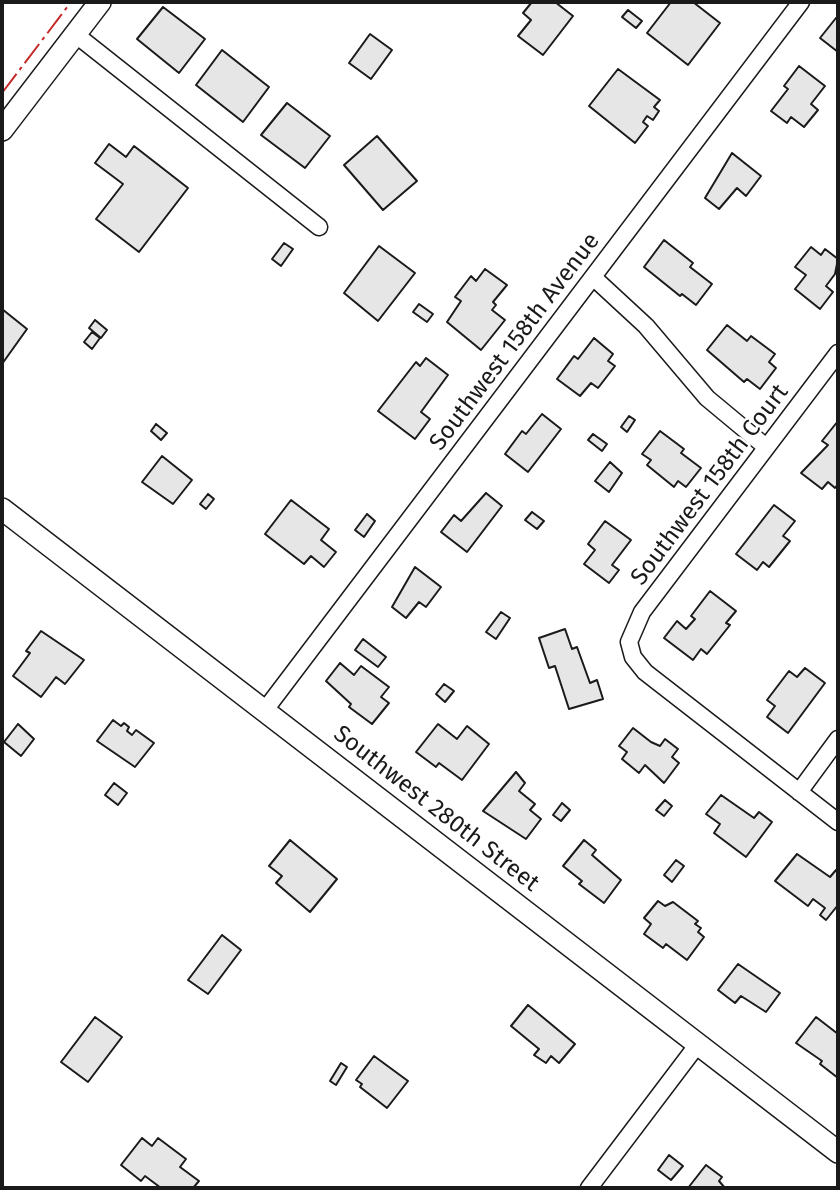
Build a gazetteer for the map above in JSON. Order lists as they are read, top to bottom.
{
  "streets": {
    "street": ["Southwest 158th Avenue", "Southwest 158th Court", "Southwest 280th Street"]
  },
  "crossings": [
    ["Southwest 158th Avenue", "Southwest 280th Street"]
  ]
}
